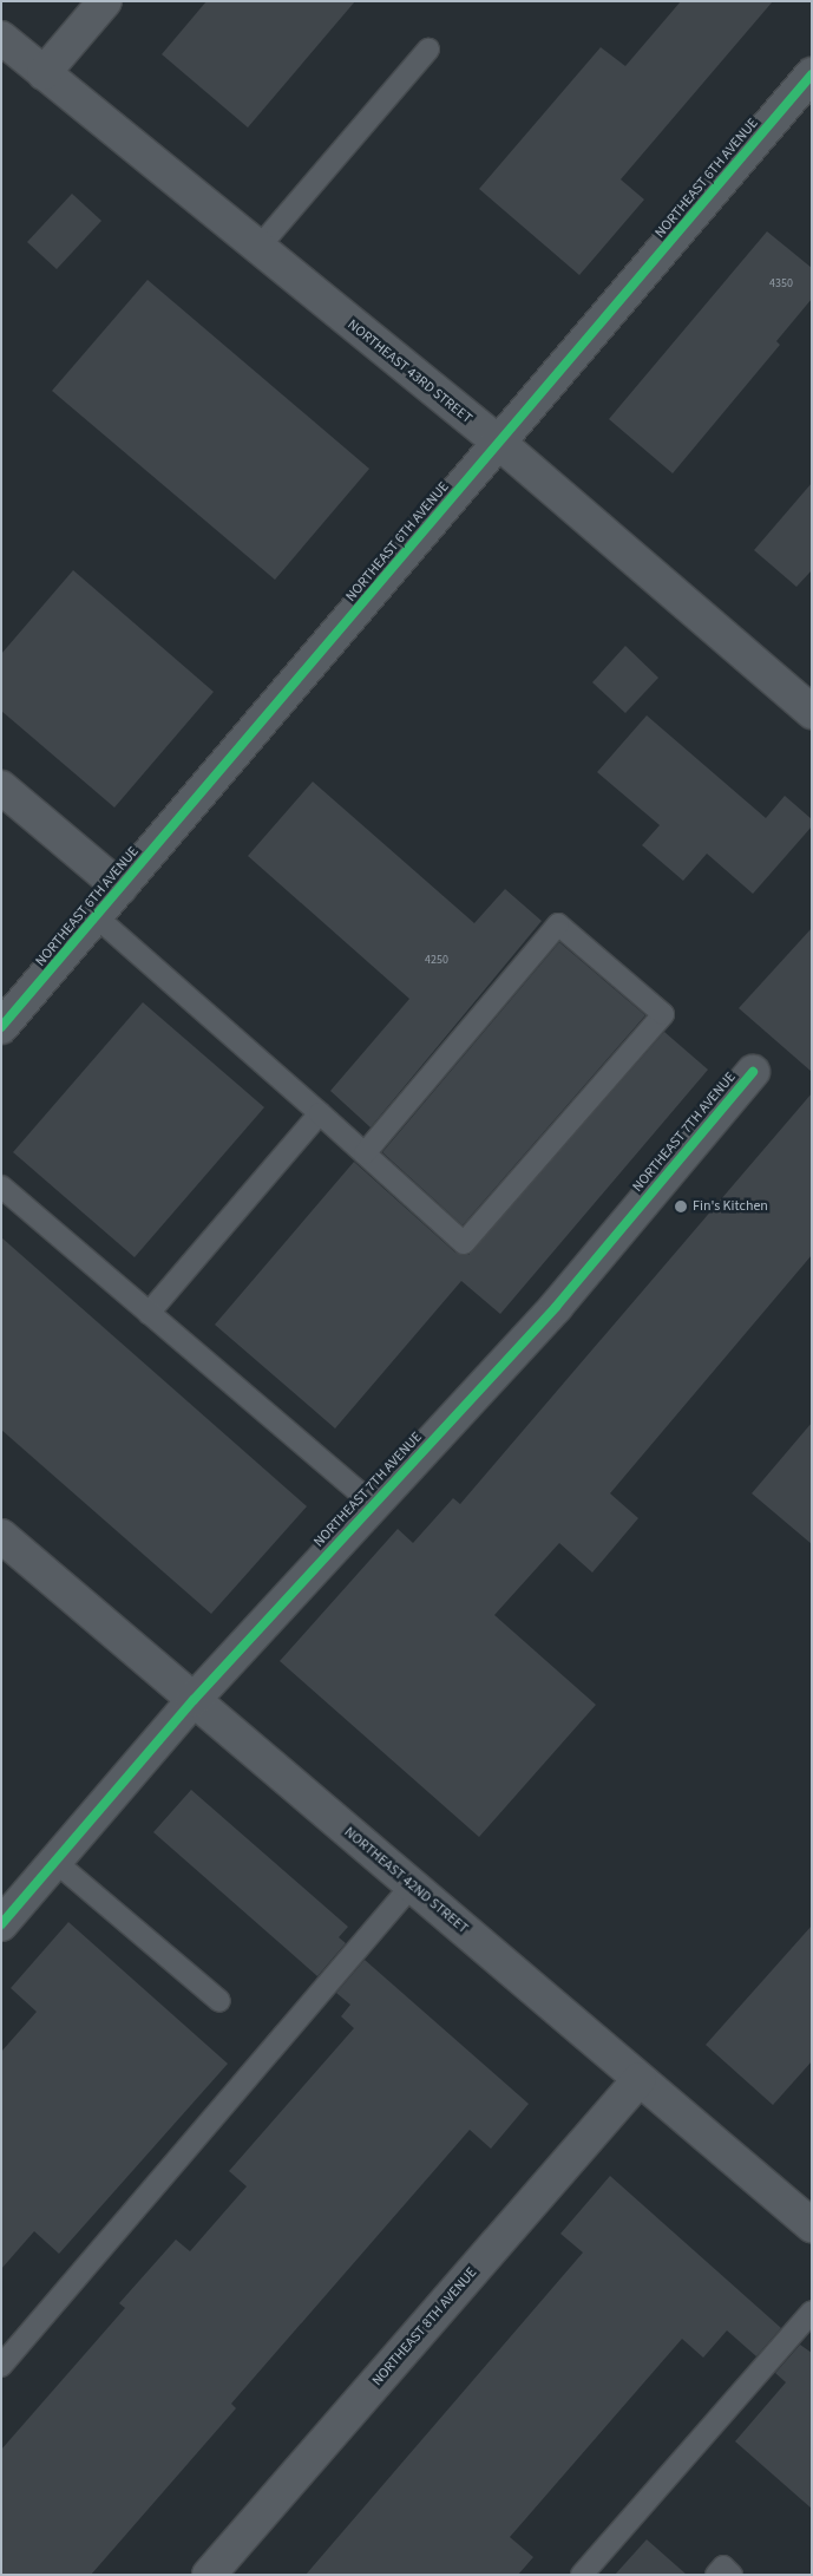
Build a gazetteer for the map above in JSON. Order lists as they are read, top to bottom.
{
  "streets": {
    "street": [
      "NORTHEAST 6TH AVENUE",
      "NORTHEAST 43RD STREET",
      "NORTHEAST 7TH AVENUE",
      "NORTHEAST 42ND STREET",
      "NORTHEAST 8TH AVENUE"
    ]
  },
  "crossings": [
    ["NORTHEAST 6TH AVENUE", "NORTHEAST 43RD STREET"],
    ["NORTHEAST 7TH AVENUE", "NORTHEAST 42ND STREET"],
    ["NORTHEAST 42ND STREET", "NORTHEAST 8TH AVENUE"]
  ],
  "places": ["Fin's Kitchen"],
  "house_numbers": ["4350", "4250"]
}
